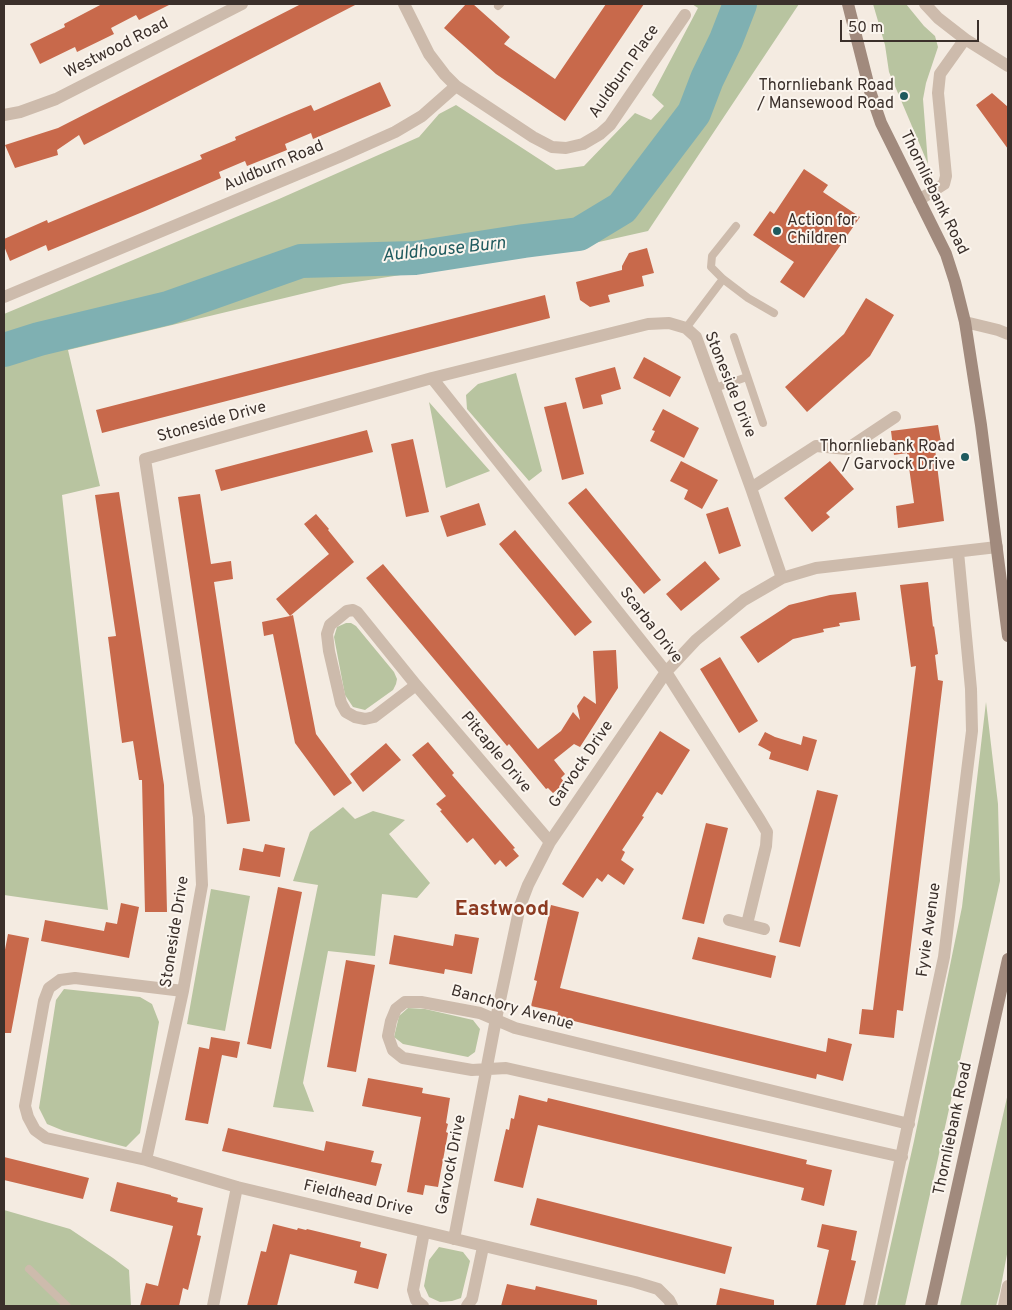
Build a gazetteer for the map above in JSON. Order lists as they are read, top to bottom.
{
  "streets": {
    "main road": ["Thornliebank Road"],
    "street": [
      "Westwood Road",
      "Auldburn Place",
      "Auldburn Road",
      "Stoneside Drive",
      "Scarba Drive",
      "Pitcaple Drive",
      "Garvock Drive",
      "Fyvie Avenue",
      "Banchory Avenue",
      "Fieldhead Drive"
    ]
  },
  "crossings": [
    ["Auldburn Place", "Auldburn Road"],
    ["Thornliebank Road", "Garvock Drive"],
    ["Stoneside Drive", "Scarba Drive"],
    ["Stoneside Drive", "Garvock Drive"],
    ["Stoneside Drive", "Fieldhead Drive"],
    ["Scarba Drive", "Garvock Drive"],
    ["Pitcaple Drive", "Garvock Drive"],
    ["Garvock Drive", "Fyvie Avenue"],
    ["Garvock Drive", "Banchory Avenue"],
    ["Garvock Drive", "Fieldhead Drive"],
    ["Fyvie Avenue", "Banchory Avenue"]
  ],
  "districts": ["Eastwood"],
  "water": ["Auldhouse Burn"],
  "places": ["Thornliebank Road / Mansewood Road", "Action for Children", "Thornliebank Road / Garvock Drive"],
  "scale_bar": "50 m"
}
